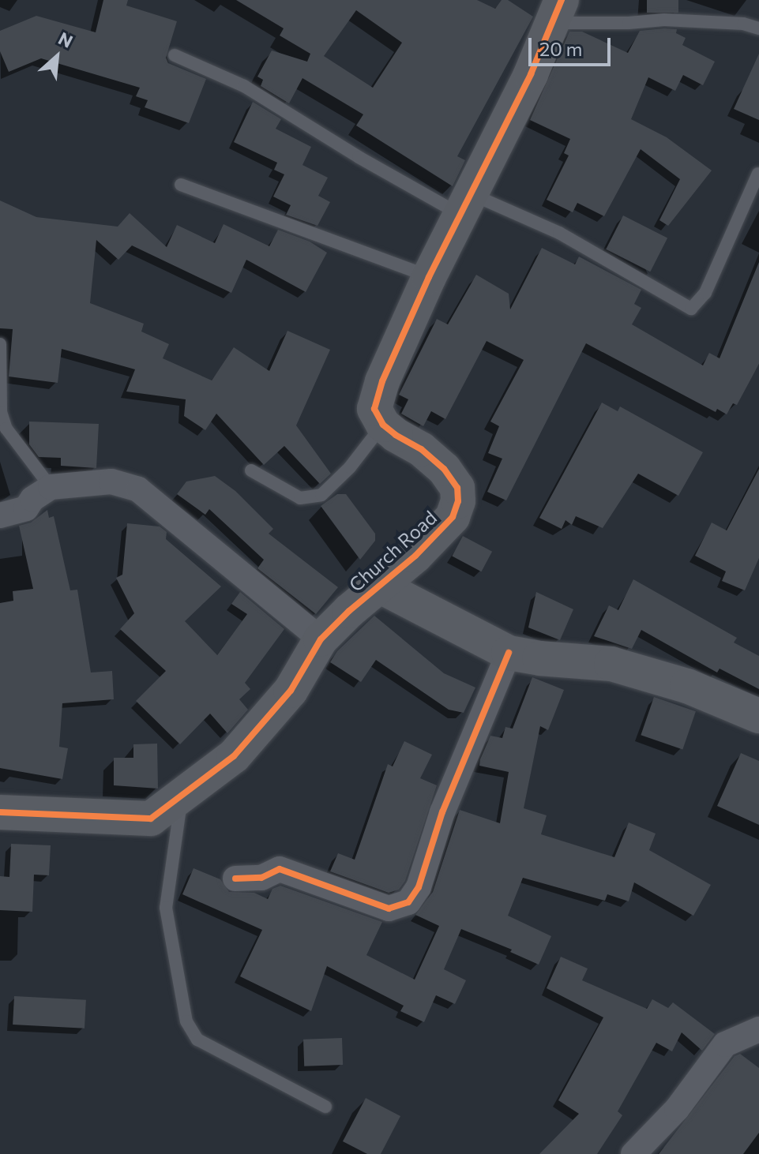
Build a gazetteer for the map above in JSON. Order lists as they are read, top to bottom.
{
  "streets": {
    "street": ["Church Road"]
  },
  "scale_bar": "20 m",
  "north": "top right"
}
